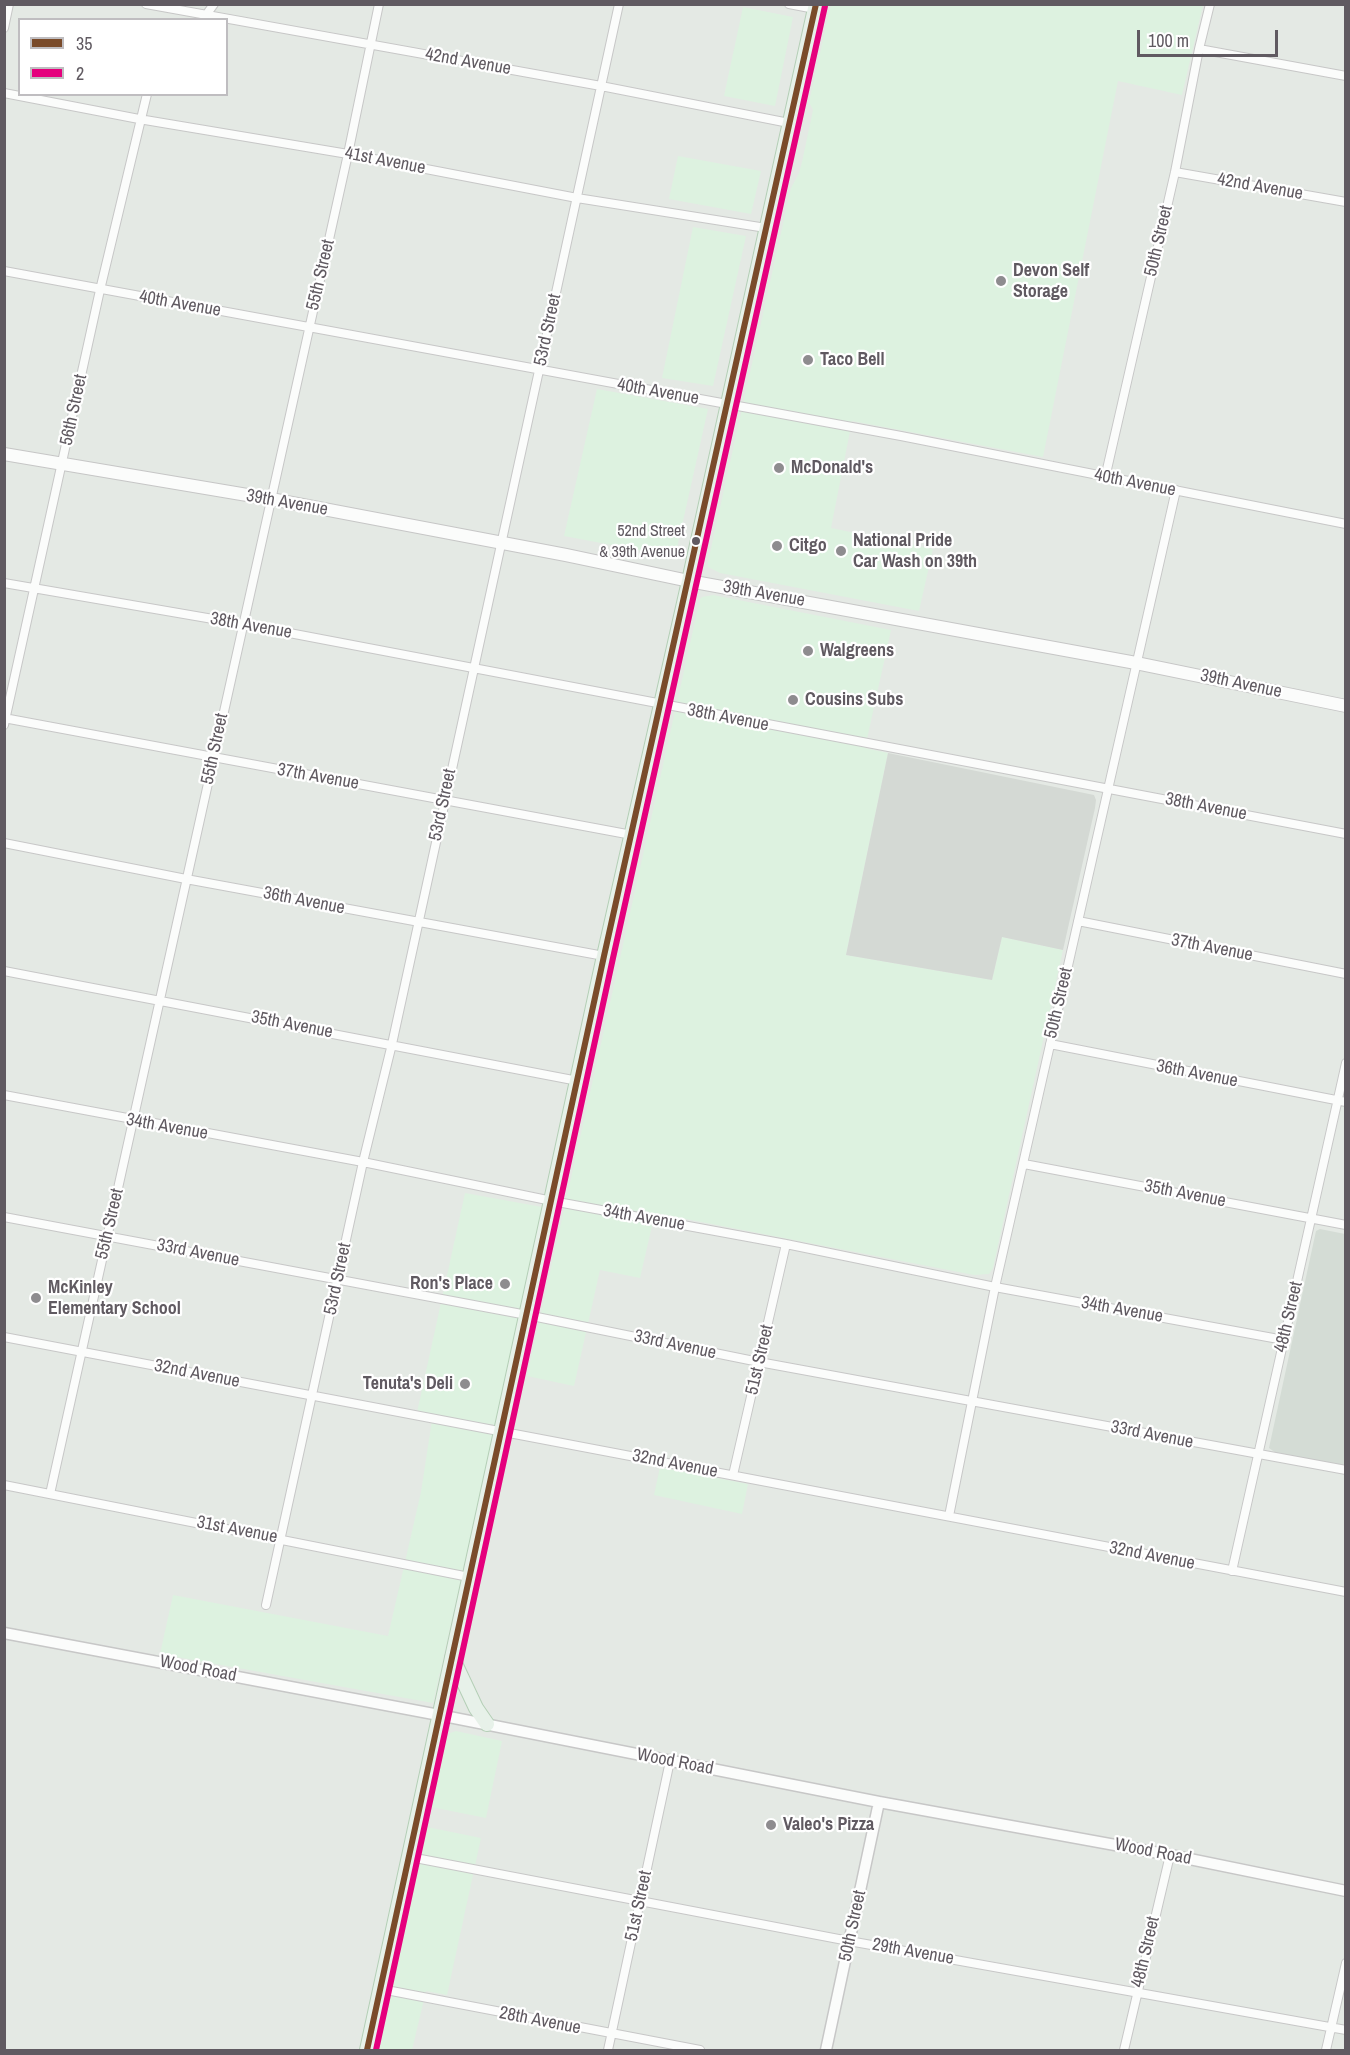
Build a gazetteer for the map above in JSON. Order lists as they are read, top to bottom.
{
  "streets": {
    "main road": ["39th Avenue"],
    "street": [
      "42nd Avenue",
      "41st Avenue",
      "50th Street",
      "55th Street",
      "40th Avenue",
      "53rd Street",
      "56th Street",
      "38th Avenue",
      "37th Avenue",
      "36th Avenue",
      "35th Avenue",
      "34th Avenue",
      "33rd Avenue",
      "48th Street",
      "51st Street",
      "32nd Avenue",
      "31st Avenue",
      "Wood Road",
      "29th Avenue",
      "28th Avenue"
    ]
  },
  "crossings": [
    ["42nd Avenue", "50th Street"],
    ["42nd Avenue", "55th Street"],
    ["42nd Avenue", "53rd Street"],
    ["41st Avenue", "55th Street"],
    ["41st Avenue", "53rd Street"],
    ["41st Avenue", "56th Street"],
    ["50th Street", "40th Avenue"],
    ["50th Street", "39th Avenue"],
    ["50th Street", "38th Avenue"],
    ["50th Street", "37th Avenue"],
    ["50th Street", "36th Avenue"],
    ["50th Street", "35th Avenue"],
    ["50th Street", "34th Avenue"],
    ["50th Street", "33rd Avenue"],
    ["50th Street", "32nd Avenue"],
    ["50th Street", "Wood Road"],
    ["50th Street", "29th Avenue"],
    ["55th Street", "40th Avenue"],
    ["55th Street", "39th Avenue"],
    ["55th Street", "38th Avenue"],
    ["55th Street", "37th Avenue"],
    ["55th Street", "36th Avenue"],
    ["55th Street", "35th Avenue"],
    ["55th Street", "34th Avenue"],
    ["55th Street", "33rd Avenue"],
    ["55th Street", "32nd Avenue"],
    ["55th Street", "31st Avenue"],
    ["40th Avenue", "53rd Street"],
    ["40th Avenue", "56th Street"],
    ["53rd Street", "39th Avenue"],
    ["53rd Street", "38th Avenue"],
    ["53rd Street", "37th Avenue"],
    ["53rd Street", "36th Avenue"],
    ["53rd Street", "35th Avenue"],
    ["53rd Street", "34th Avenue"],
    ["53rd Street", "33rd Avenue"],
    ["53rd Street", "32nd Avenue"],
    ["53rd Street", "31st Avenue"],
    ["56th Street", "39th Avenue"],
    ["56th Street", "38th Avenue"],
    ["56th Street", "37th Avenue"],
    ["36th Avenue", "48th Street"],
    ["35th Avenue", "48th Street"],
    ["34th Avenue", "48th Street"],
    ["34th Avenue", "51st Street"],
    ["33rd Avenue", "48th Street"],
    ["33rd Avenue", "51st Street"],
    ["48th Street", "32nd Avenue"],
    ["48th Street", "Wood Road"],
    ["48th Street", "29th Avenue"],
    ["51st Street", "32nd Avenue"],
    ["51st Street", "Wood Road"],
    ["51st Street", "29th Avenue"],
    ["51st Street", "28th Avenue"]
  ],
  "places": [
    "Devon Self Storage",
    "Taco Bell",
    "McDonald's",
    "52nd Street & 39th Avenue",
    "Citgo",
    "National Pride Car Wash on 39th",
    "Walgreens",
    "Cousins Subs",
    "Ron's Place",
    "McKinley Elementary School",
    "Tenuta's Deli",
    "Valeo's Pizza"
  ],
  "lines": ["transit line 35", "transit line 2"],
  "legend": ["35", "2"],
  "scale_bar": "100 m"
}
